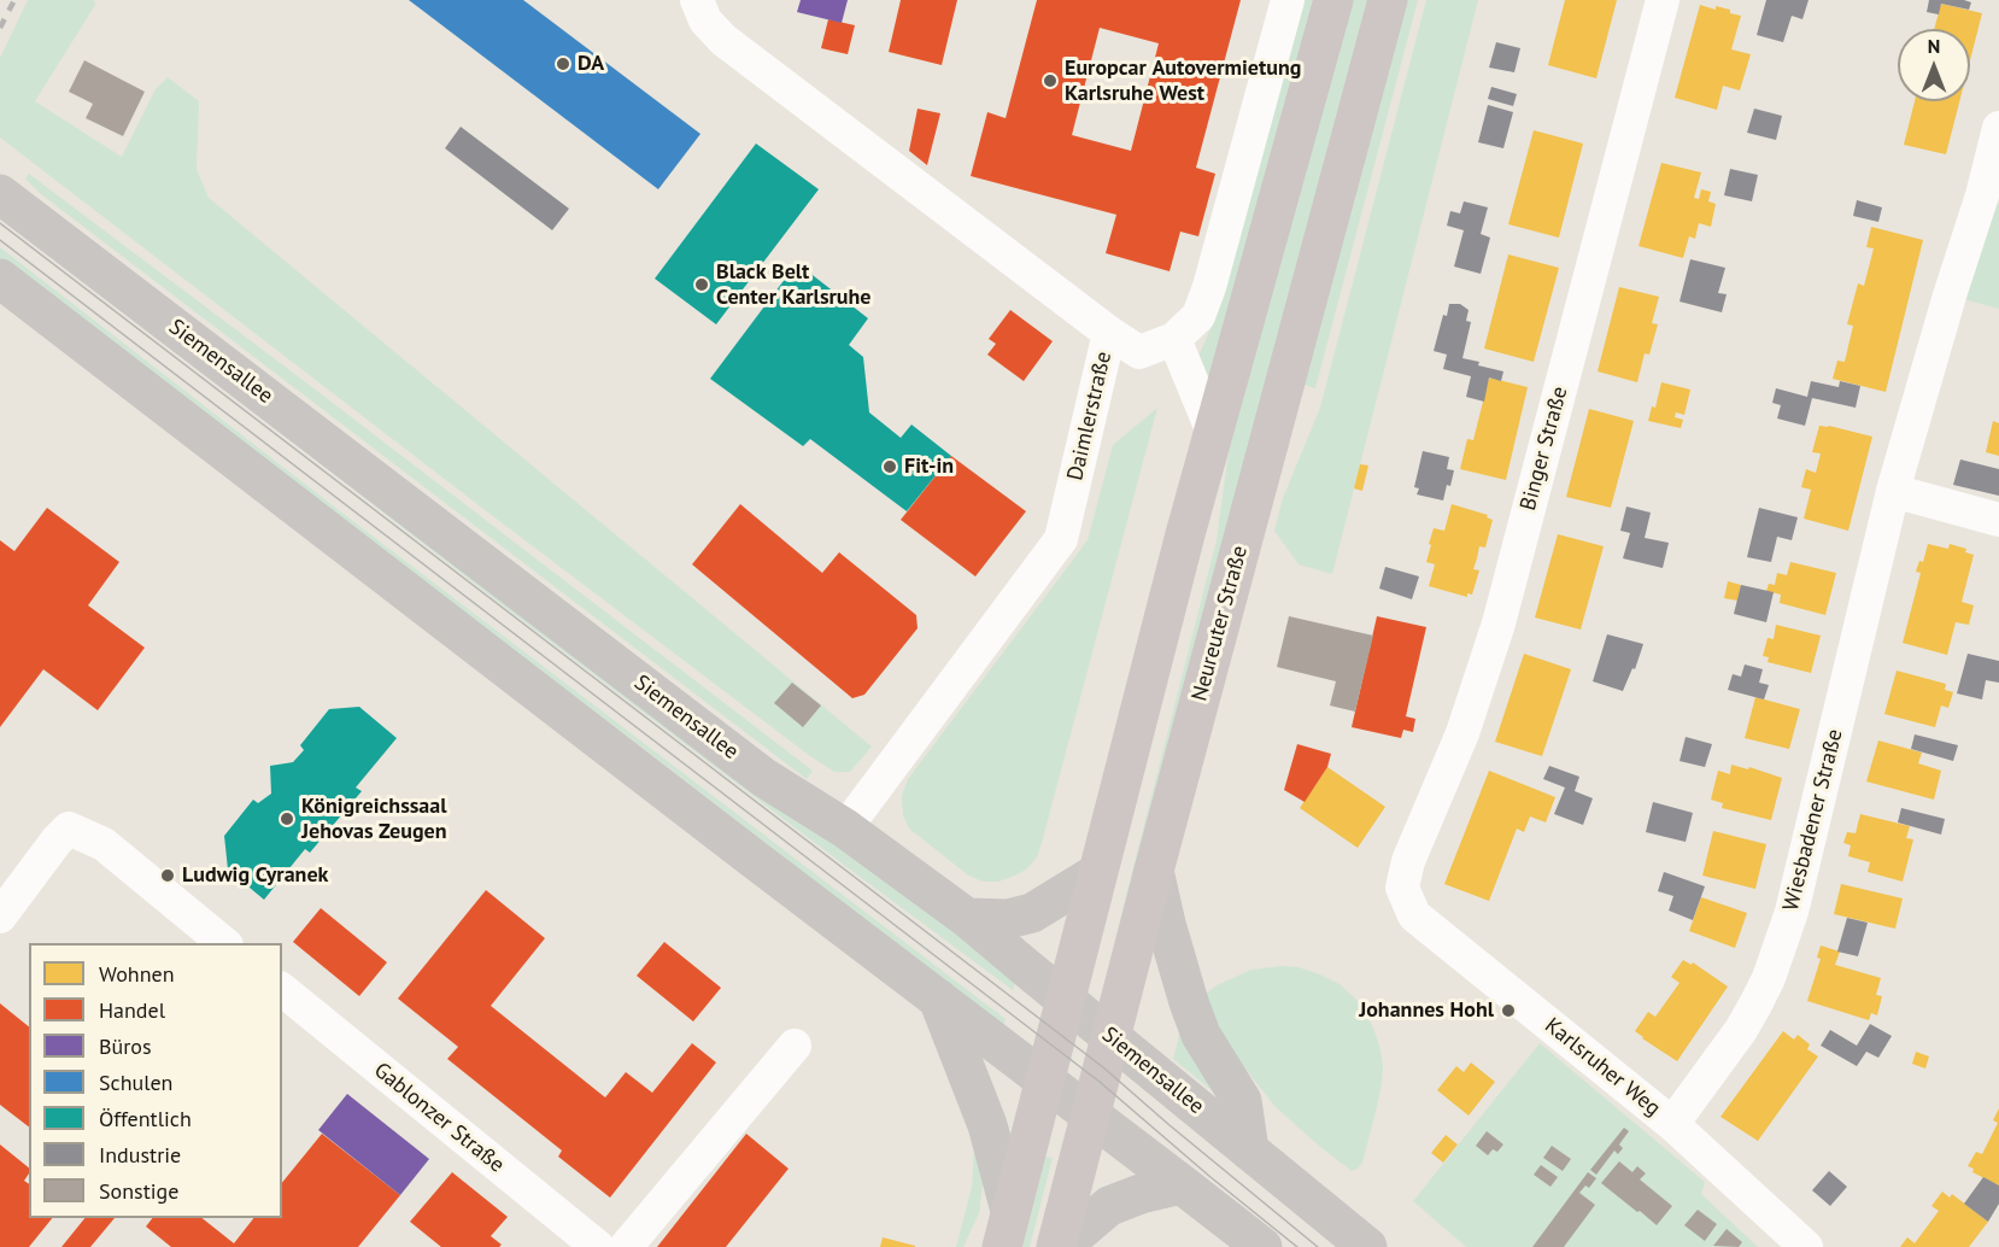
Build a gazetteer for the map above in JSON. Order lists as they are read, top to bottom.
{
  "streets": {
    "main road": ["Siemensallee", "Neureuter Straße"],
    "street": [
      "Daimlerstraße",
      "Binger Straße",
      "Wiesbadener Straße",
      "Karlsruher Weg",
      "Gablonzer Straße"
    ]
  },
  "crossings": [
    ["Siemensallee", "Daimlerstraße"],
    ["Siemensallee", "Neureuter Straße"],
    ["Binger Straße", "Karlsruher Weg"],
    ["Wiesbadener Straße", "Karlsruher Weg"]
  ],
  "places": [
    "DA",
    "Europcar Autovermietung Karlsruhe West",
    "Black Belt Center Karlsruhe",
    "Fit-in",
    "Königreichssaal Jehovas Zeugen",
    "Ludwig Cyranek",
    "Johannes Hohl"
  ],
  "legend": [
    "Wohnen",
    "Handel",
    "Büros",
    "Schulen",
    "Öffentlich",
    "Industrie",
    "Sonstige"
  ],
  "north": "top"
}
